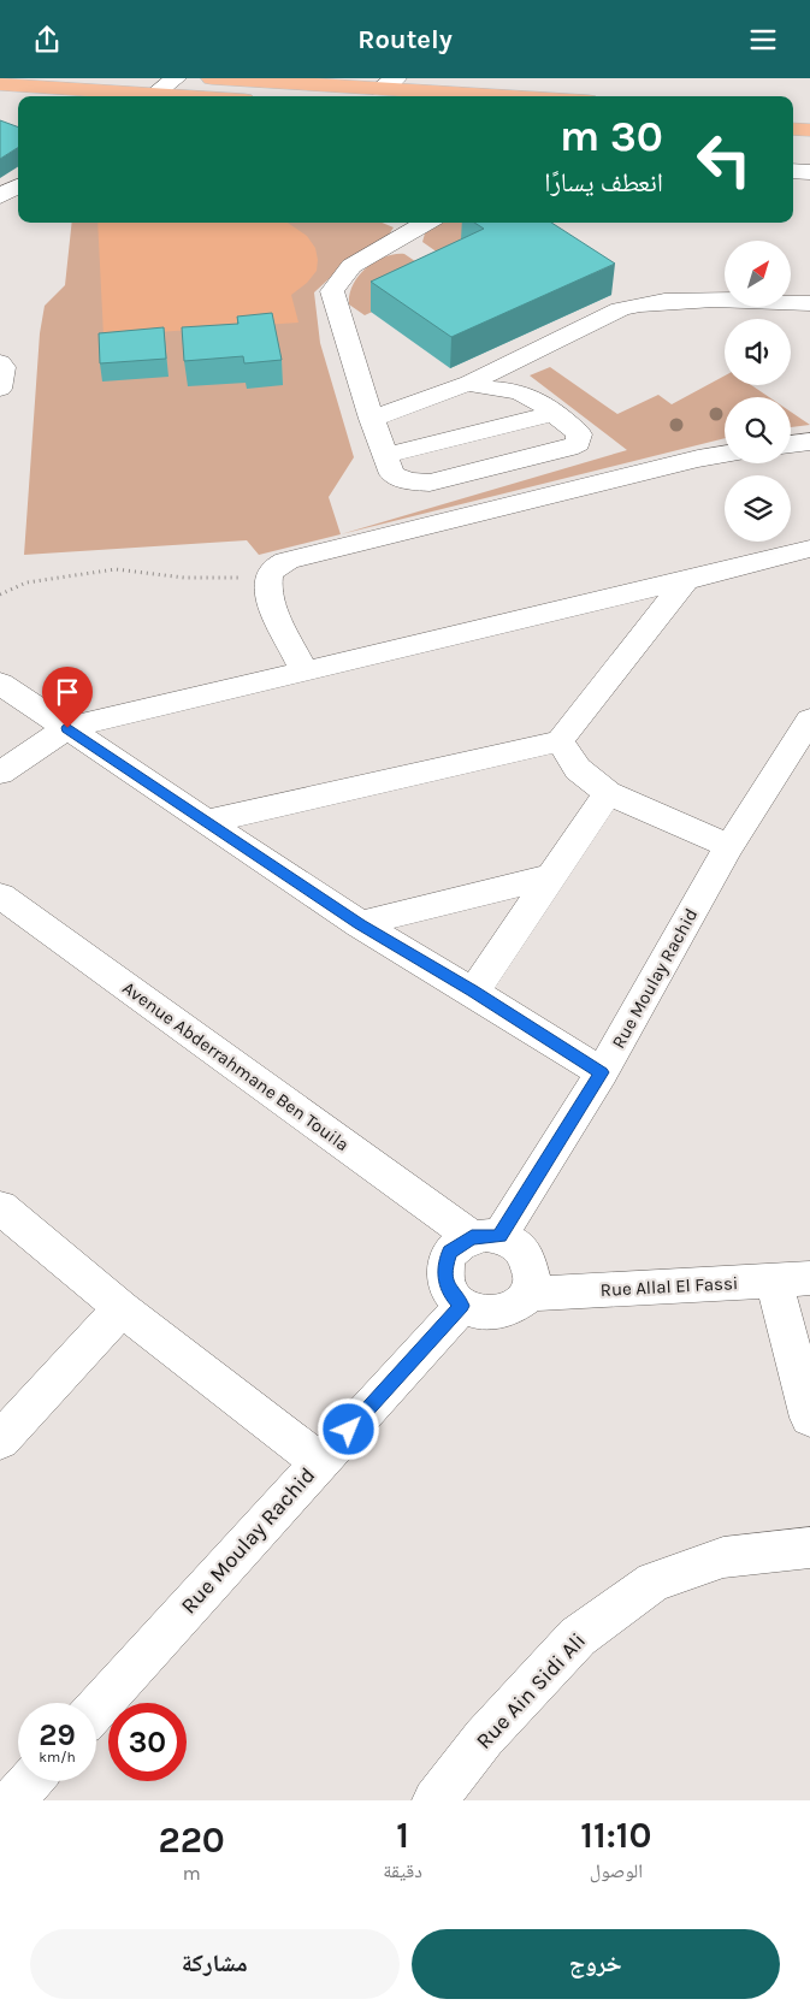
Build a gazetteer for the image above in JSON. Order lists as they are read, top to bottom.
{
  "streets": {
    "street": [
      "Rue Moulay Rachid",
      "Avenue Abderrahmane Ben Touila",
      "Rue Allal El Fassi",
      "Rue Ain Sidi Ali"
    ]
  },
  "crossings": [
    ["Rue Moulay Rachid", "Avenue Abderrahmane Ben Touila"],
    ["Rue Moulay Rachid", "Rue Allal El Fassi"],
    ["Avenue Abderrahmane Ben Touila", "Rue Allal El Fassi"]
  ],
  "north": "top right",
  "page": {
    "header": "Routely",
    "turn": ["30 m", "انعطف يسارًا"],
    "speed": "29 km/h",
    "limit": "30",
    "eta": [
      "11:10",
      "الوصول",
      "1",
      "دقيقة",
      "220",
      "m"
    ],
    "buttons": ["خروج", "مشاركة"]
  }
}
